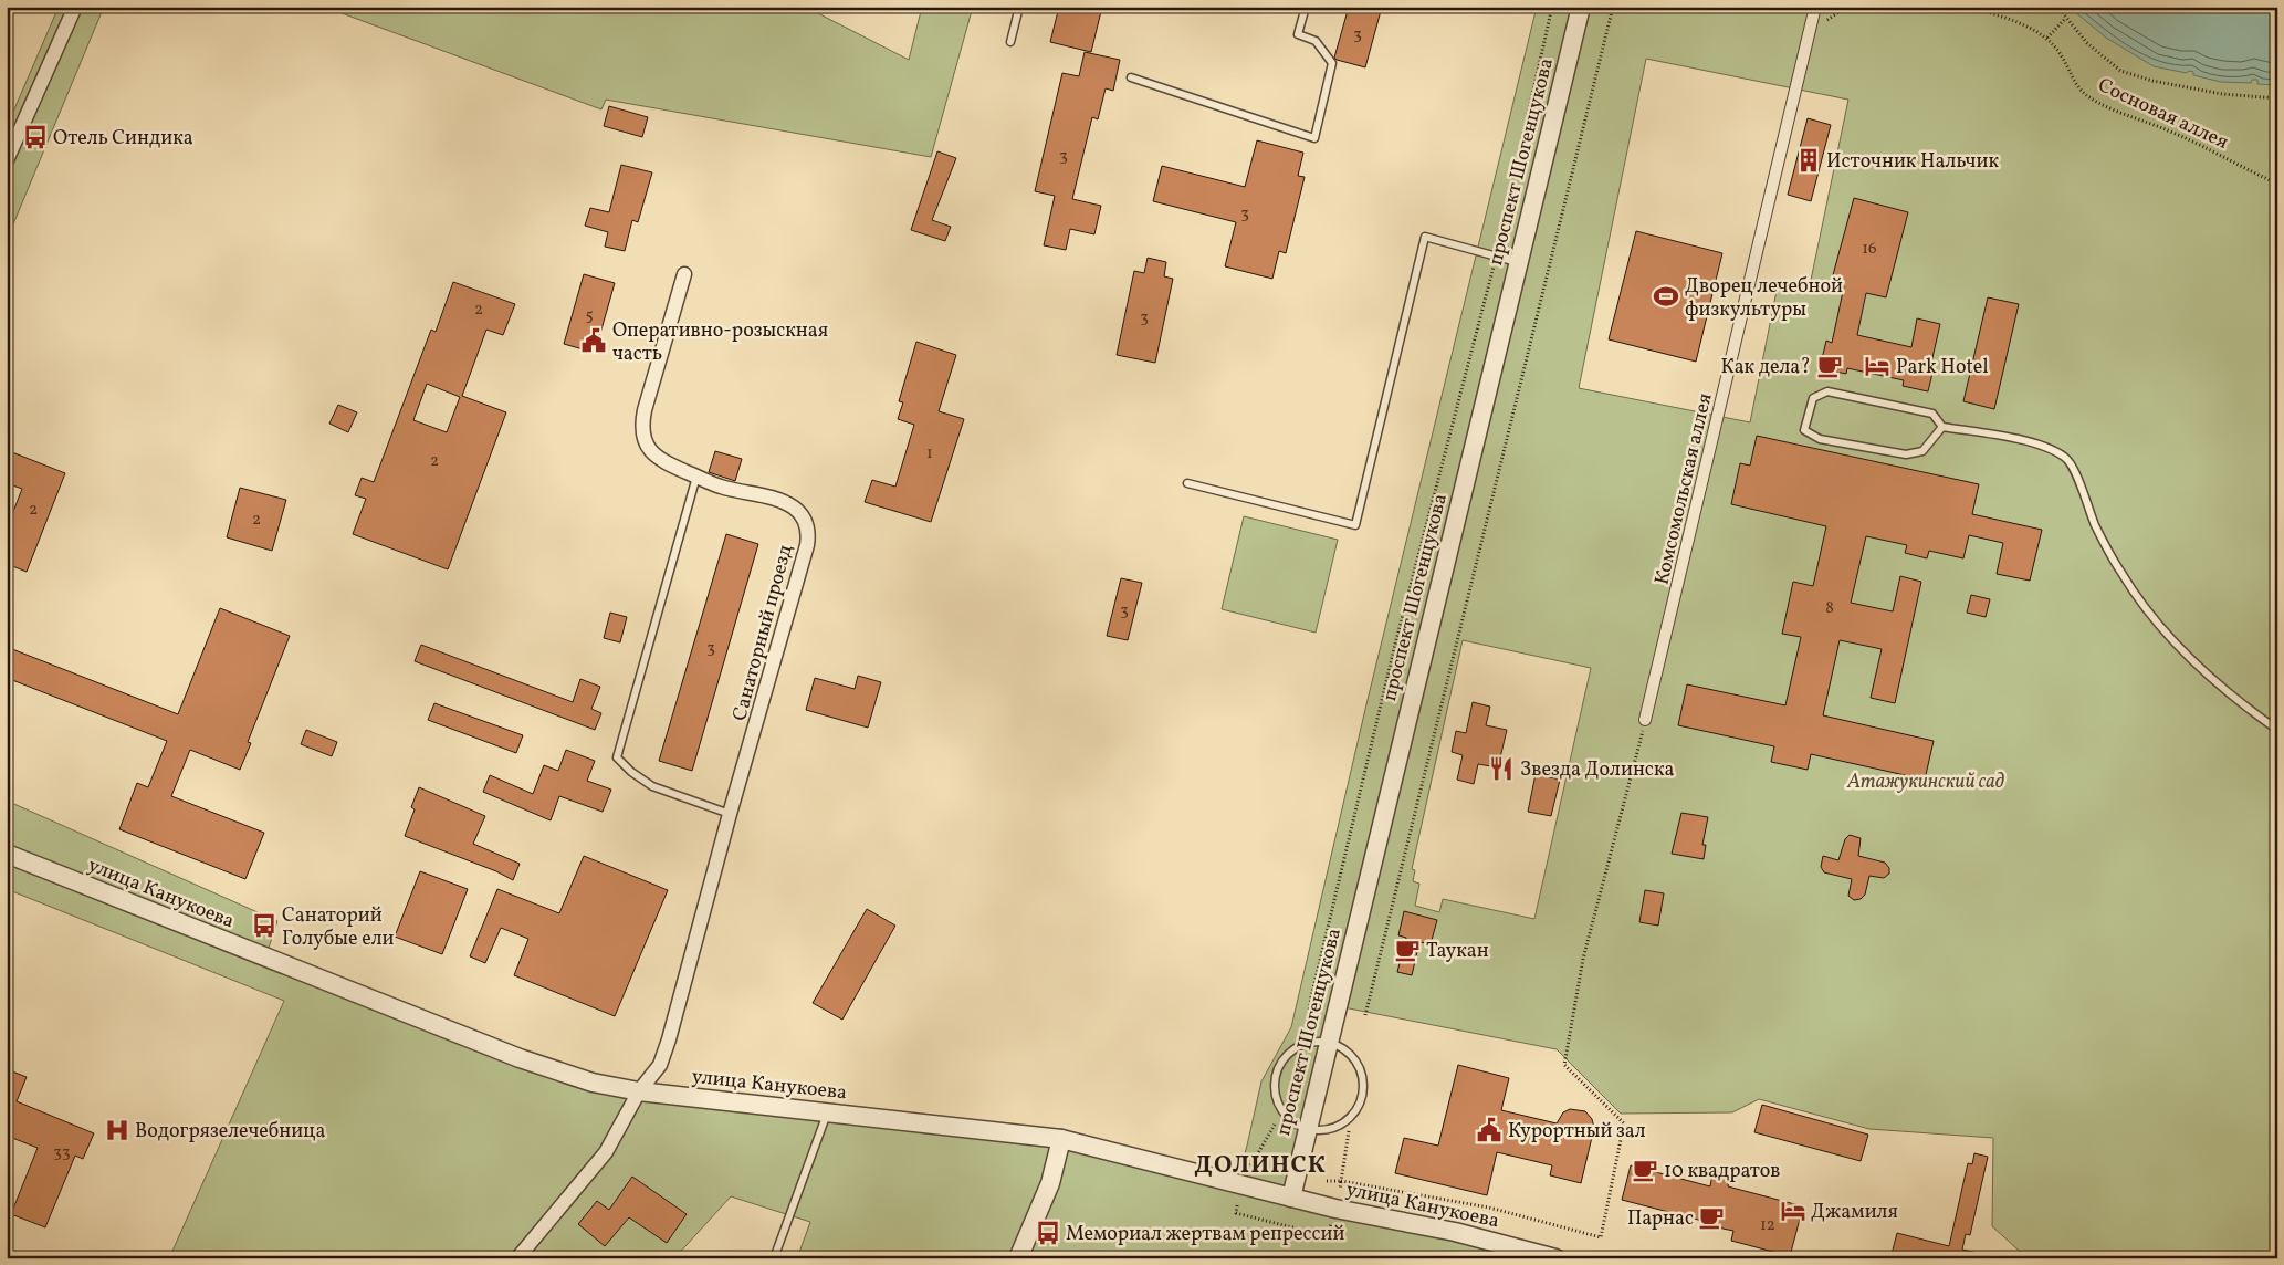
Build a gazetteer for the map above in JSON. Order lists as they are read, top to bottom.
{
  "streets": {
    "street": [
      "проспект Шогенцукова",
      "Комсомольская аллея",
      "Санаторный проезд",
      "улица Канукоева"
    ],
    "path": ["Сосновая аллея"]
  },
  "crossings": [
    ["проспект Шогенцукова", "улица Канукоева"],
    ["Санаторный проезд", "улица Канукоева"]
  ],
  "districts": ["ДОЛИНСК"],
  "parks": ["Атажукинский сад"],
  "places": {
    "bus stop": ["Отель Синдика", "Санаторий Голубые ели", "Мемориал жертвам репрессий"],
    "building": ["Источник Нальчик"],
    "sports": ["Дворец лечебной физкультуры"],
    "public building": ["Оперативно-розыскная часть", "Курортный зал"],
    "cafe": [
      "Как дела?",
      "Таукан",
      "10 квадратов",
      "Парнас"
    ],
    "hotel": ["Park Hotel", "Джамиля"],
    "restaurant": ["Звезда Долинска"],
    "hospital": ["Водогрязелечебница"]
  },
  "house_numbers": [
    "3",
    "3",
    "3",
    "16",
    "2",
    "5",
    "3",
    "1",
    "2",
    "2",
    "2",
    "8",
    "3",
    "3",
    "33",
    "12"
  ]
}
